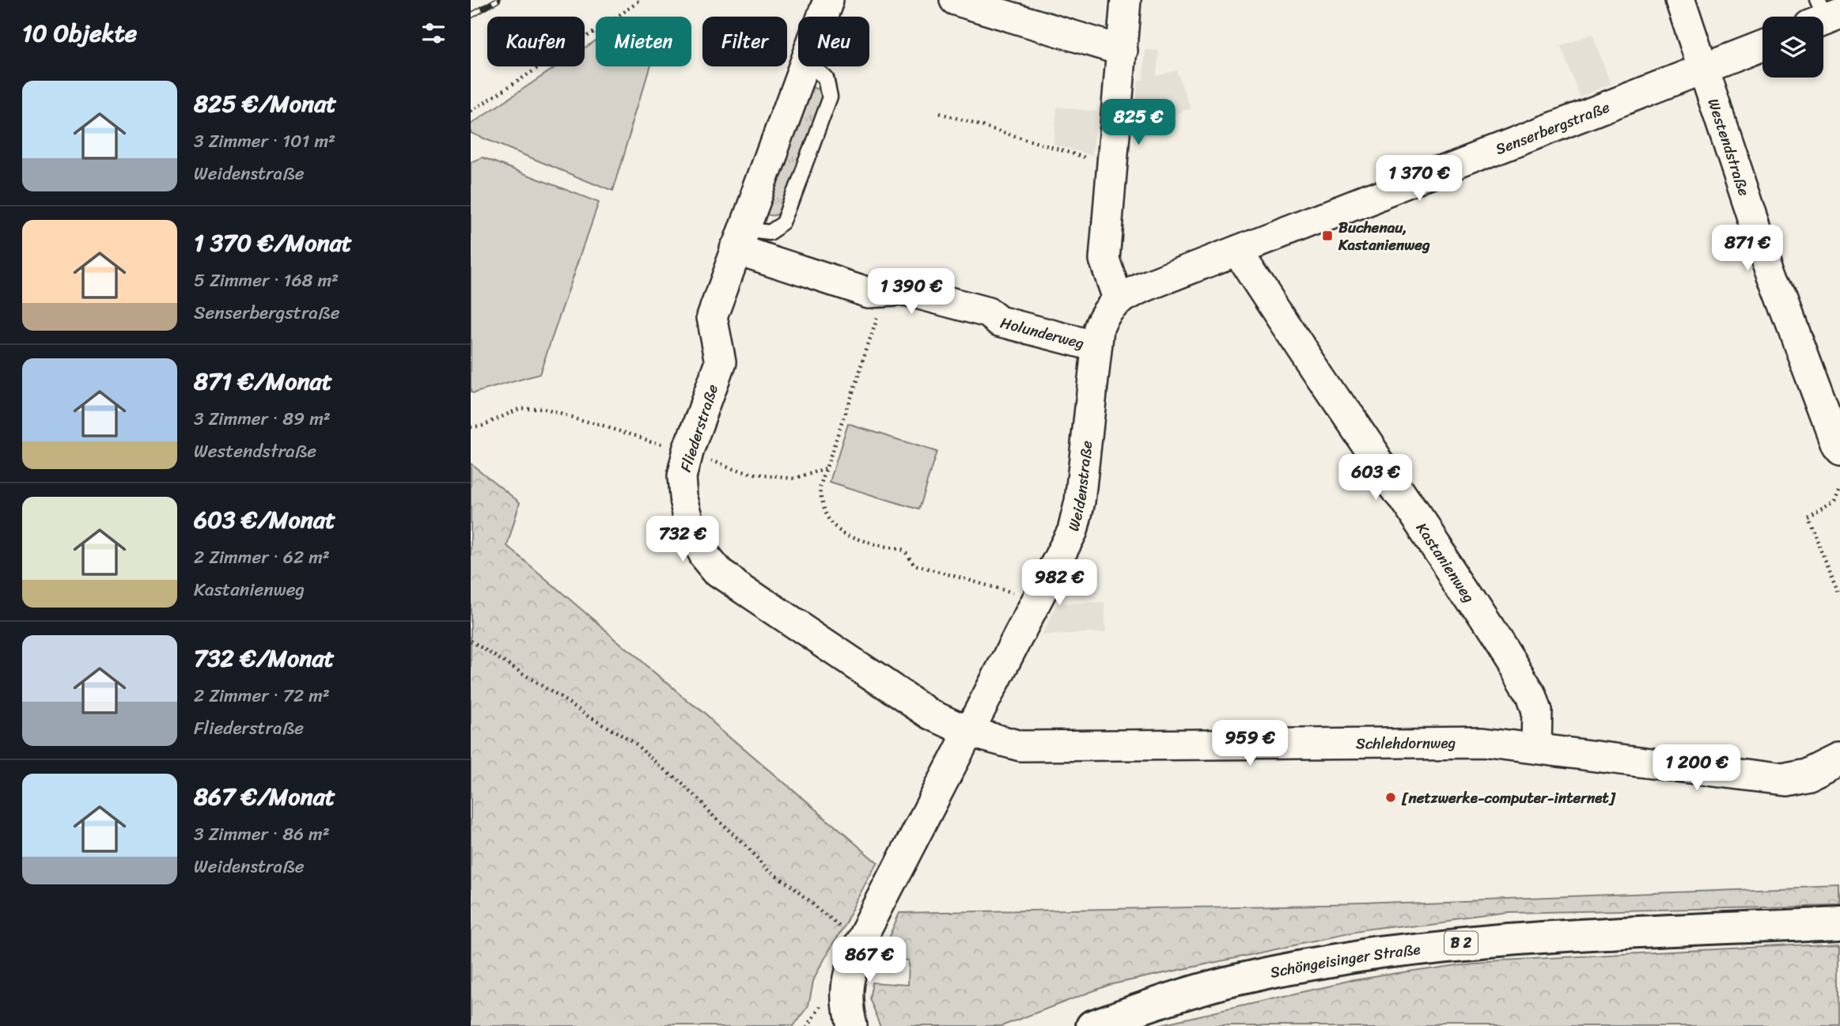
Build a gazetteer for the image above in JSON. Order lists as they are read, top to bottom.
{
  "streets": {
    "main road": ["B 2", "Schöngeisinger Straße"],
    "street": [
      "Senserbergstraße",
      "Westendstraße",
      "Holunderweg",
      "Fliederstraße",
      "Weidenstraße",
      "Kastanienweg",
      "Schlehdornweg"
    ]
  },
  "crossings": [
    ["Senserbergstraße", "Westendstraße"],
    ["Senserbergstraße", "Weidenstraße"],
    ["Senserbergstraße", "Kastanienweg"],
    ["Holunderweg", "Fliederstraße"],
    ["Holunderweg", "Weidenstraße"],
    ["Fliederstraße", "Weidenstraße"],
    ["Fliederstraße", "Schlehdornweg"],
    ["Weidenstraße", "Schlehdornweg"],
    ["Kastanienweg", "Schlehdornweg"]
  ],
  "places": {
    "transit": ["Buchenau, Kastanienweg"],
    "other": ["[netzwerke-computer-internet]"]
  },
  "page": {
    "heading": "10 Objekte",
    "chip": [
      "Kaufen",
      "Mieten",
      "Filter",
      "Neu"
    ],
    "list": [
      {
        "name": "825 €/Monat",
        "note": "3 Zimmer · 101 m² · Weidenstraße"
      },
      {
        "name": "1 370 €/Monat",
        "note": "5 Zimmer · 168 m² · Senserbergstraße"
      },
      {
        "name": "871 €/Monat",
        "note": "3 Zimmer · 89 m² · Westendstraße"
      },
      {
        "name": "603 €/Monat",
        "note": "2 Zimmer · 62 m² · Kastanienweg"
      },
      {
        "name": "732 €/Monat",
        "note": "2 Zimmer · 72 m² · Fliederstraße"
      },
      {
        "name": "867 €/Monat",
        "note": "3 Zimmer · 86 m² · Weidenstraße"
      }
    ],
    "price": [
      "825 €",
      "1 370 €",
      "871 €",
      "1 390 €",
      "603 €",
      "732 €",
      "982 €",
      "959 €",
      "1 200 €",
      "867 €"
    ]
  }
}
